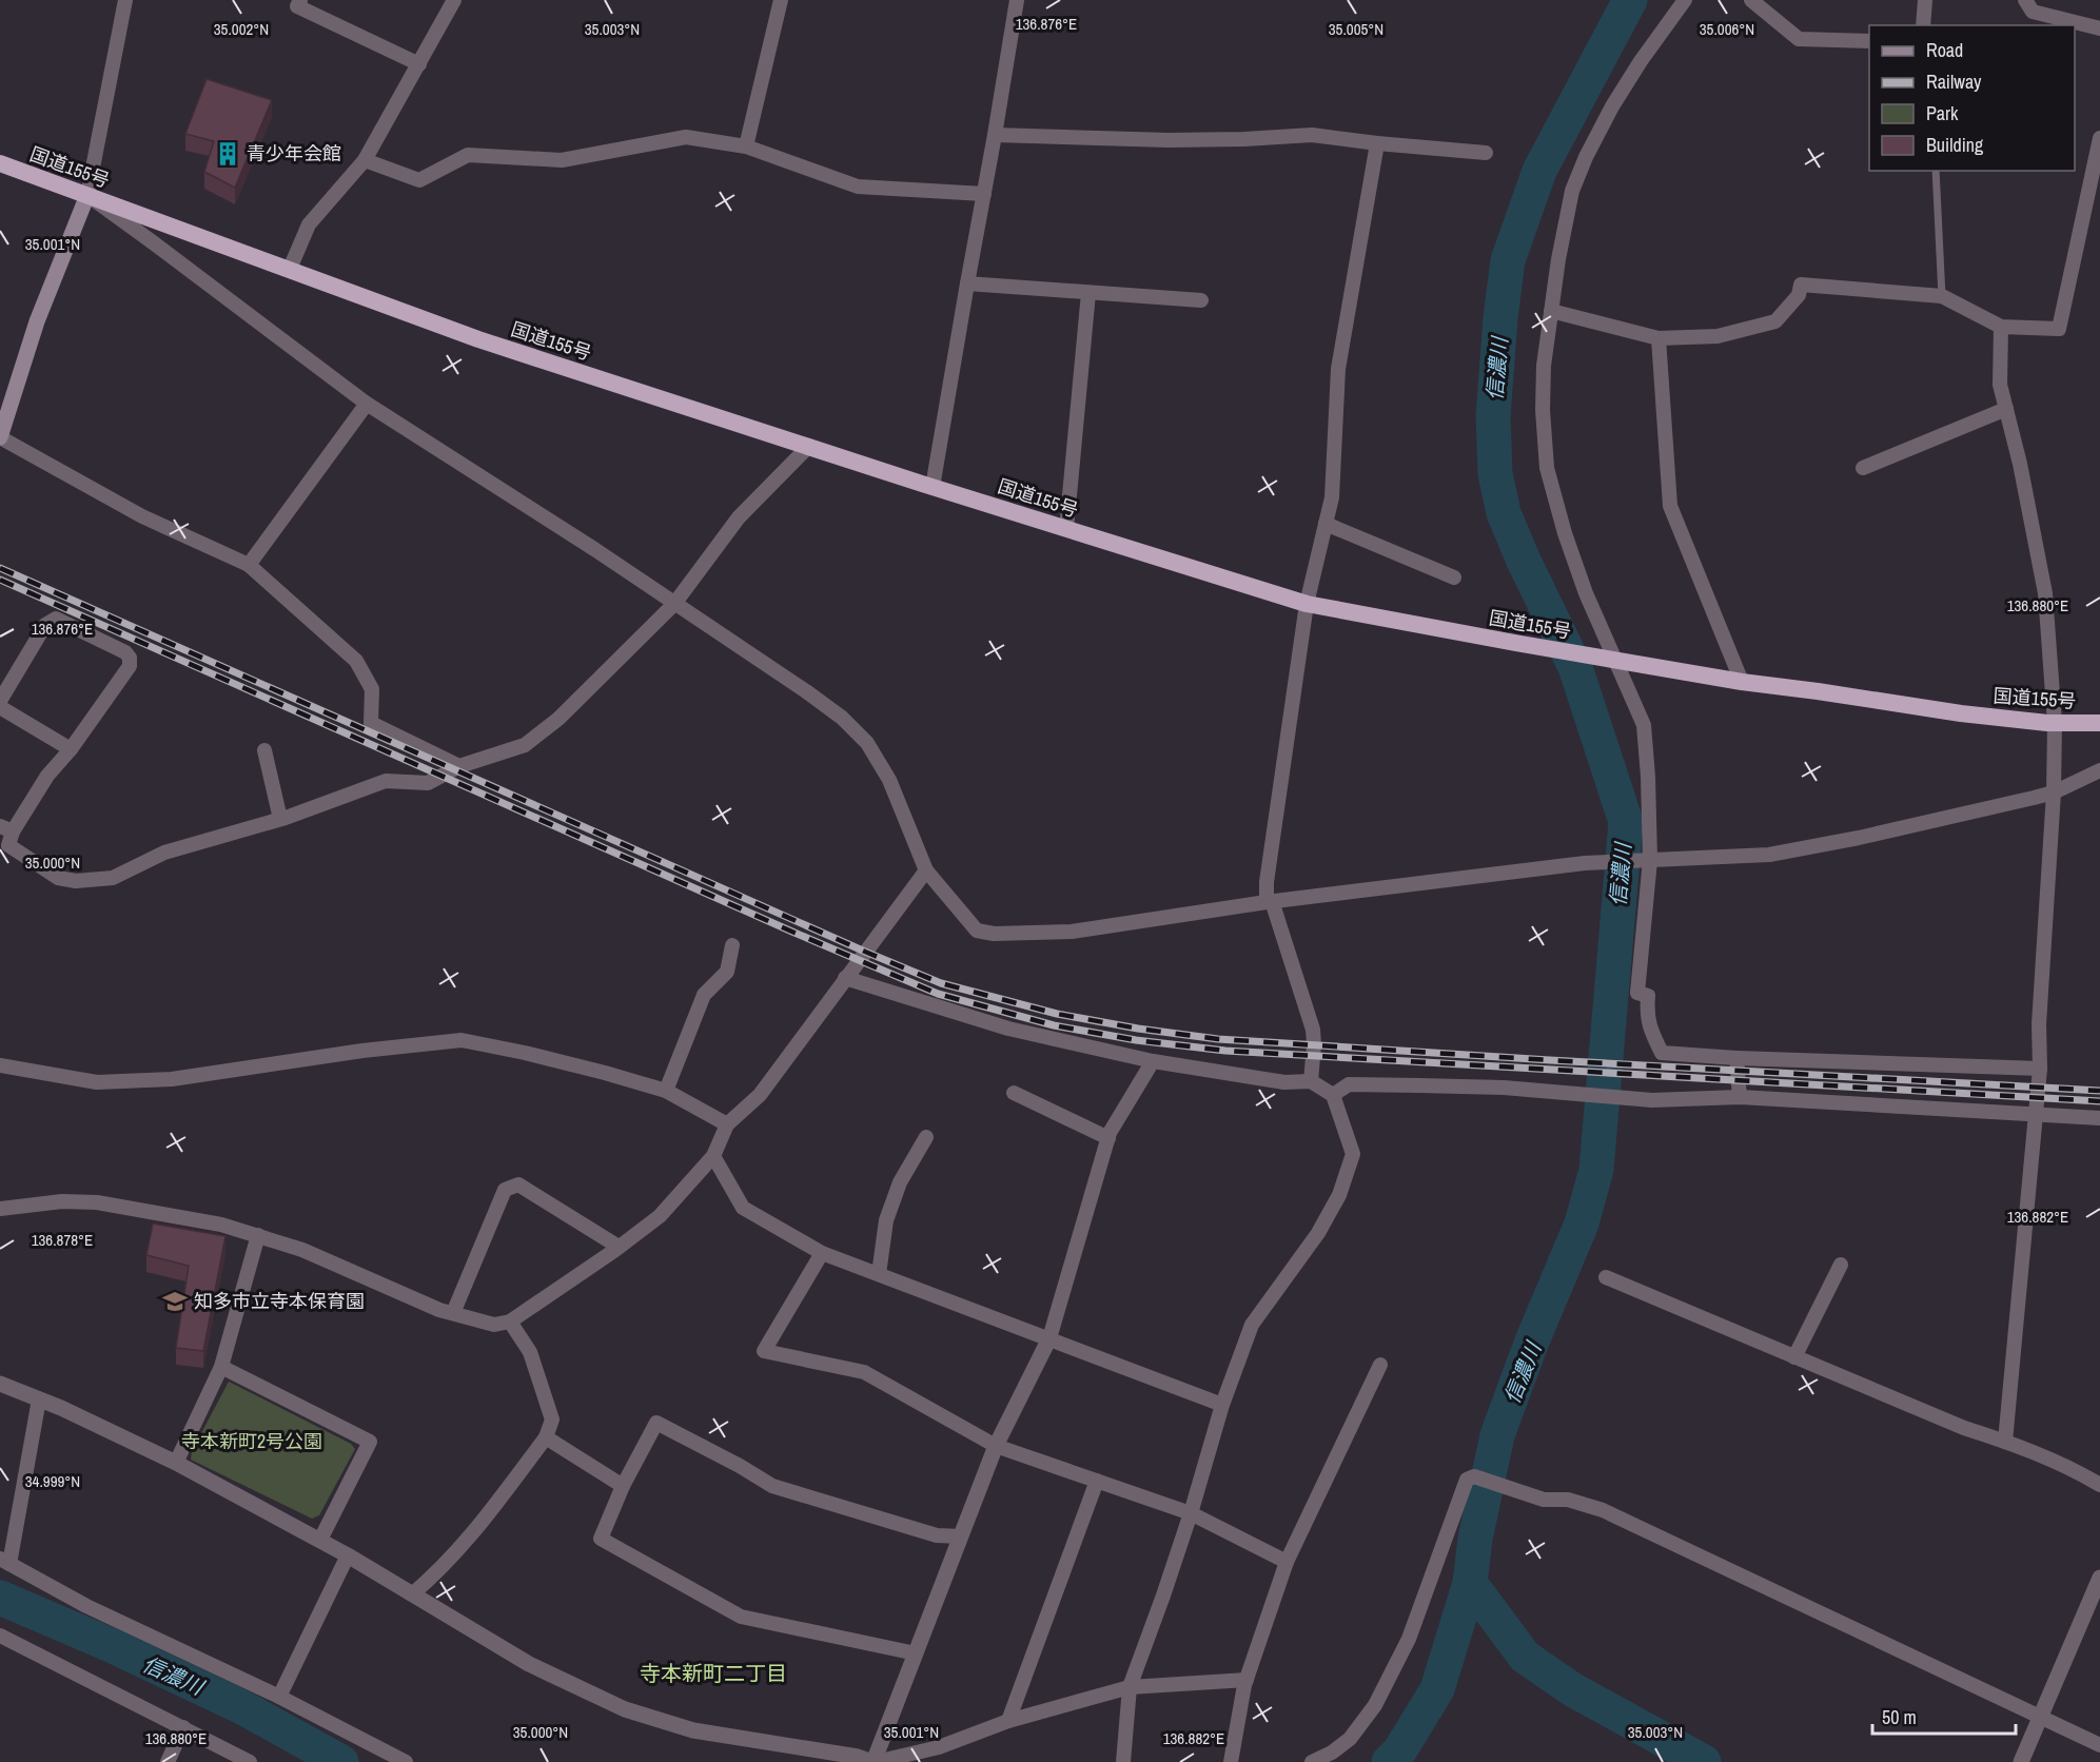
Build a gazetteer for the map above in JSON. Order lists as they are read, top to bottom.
{
  "streets": {
    "highway": ["国道155号"]
  },
  "districts": ["寺本新町二丁目"],
  "water": ["信濃川"],
  "parks": ["寺本新町2号公園"],
  "places": {
    "building": ["青少年会館"],
    "school or university": ["知多市立寺本保育園"]
  },
  "legend": [
    "Road",
    "Railway",
    "Park",
    "Building"
  ],
  "scale_bar": "50 m",
  "coordinates": [
    "136.876°E",
    "35.002°N",
    "35.003°N",
    "35.005°N",
    "35.006°N",
    "35.001°N",
    "136.880°E",
    "35.000°N",
    "136.882°E",
    "136.878°E",
    "34.999°N"
  ]
}
